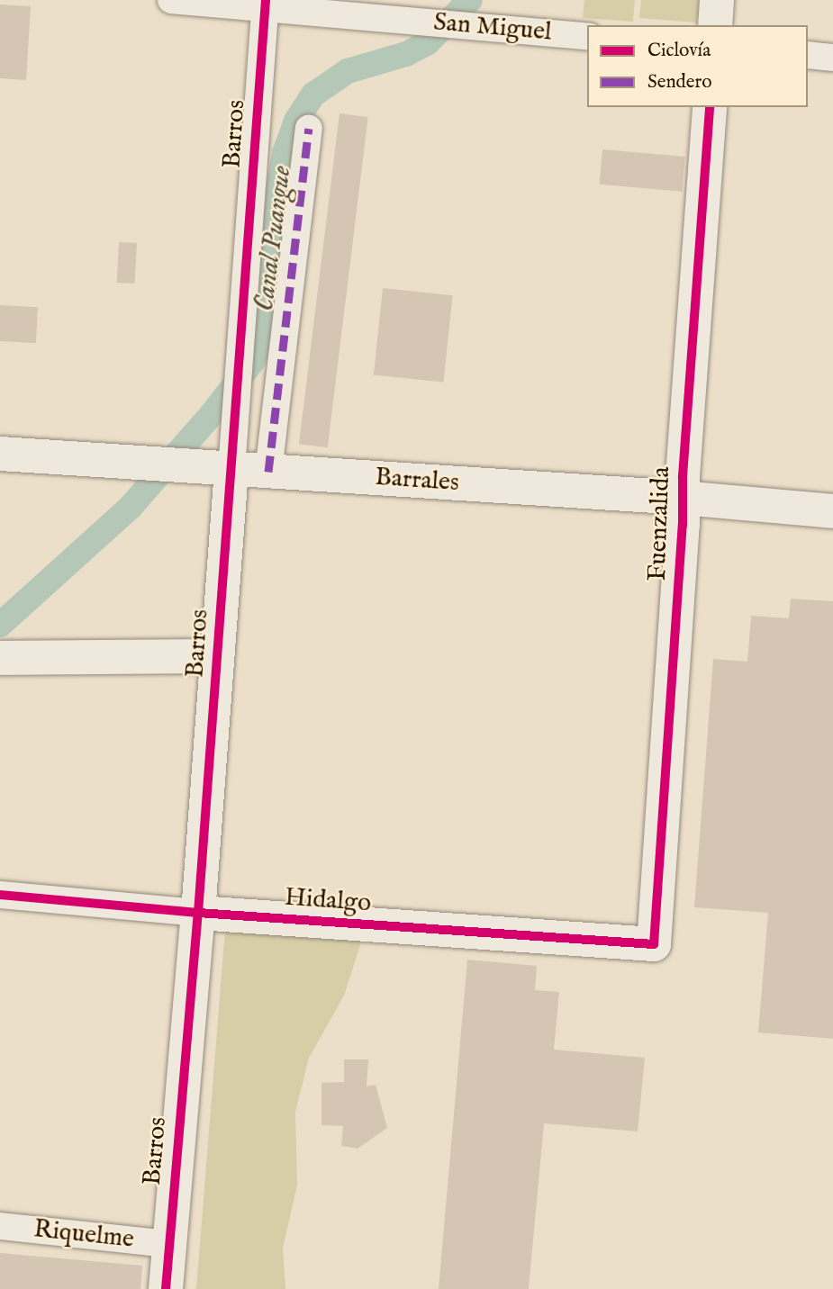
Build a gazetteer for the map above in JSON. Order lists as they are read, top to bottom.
{
  "streets": {
    "street": [
      "San Miguel",
      "Barros",
      "Barrales",
      "Fuenzalida",
      "Hidalgo",
      "Riquelme"
    ]
  },
  "crossings": [
    ["San Miguel", "Barros"],
    ["Barros", "Barrales"],
    ["Barros", "Hidalgo"],
    ["Barros", "Riquelme"],
    ["Barrales", "Fuenzalida"],
    ["Fuenzalida", "Hidalgo"]
  ],
  "water": ["Canal Puangue"],
  "legend": ["Ciclovía", "Sendero"]
}
